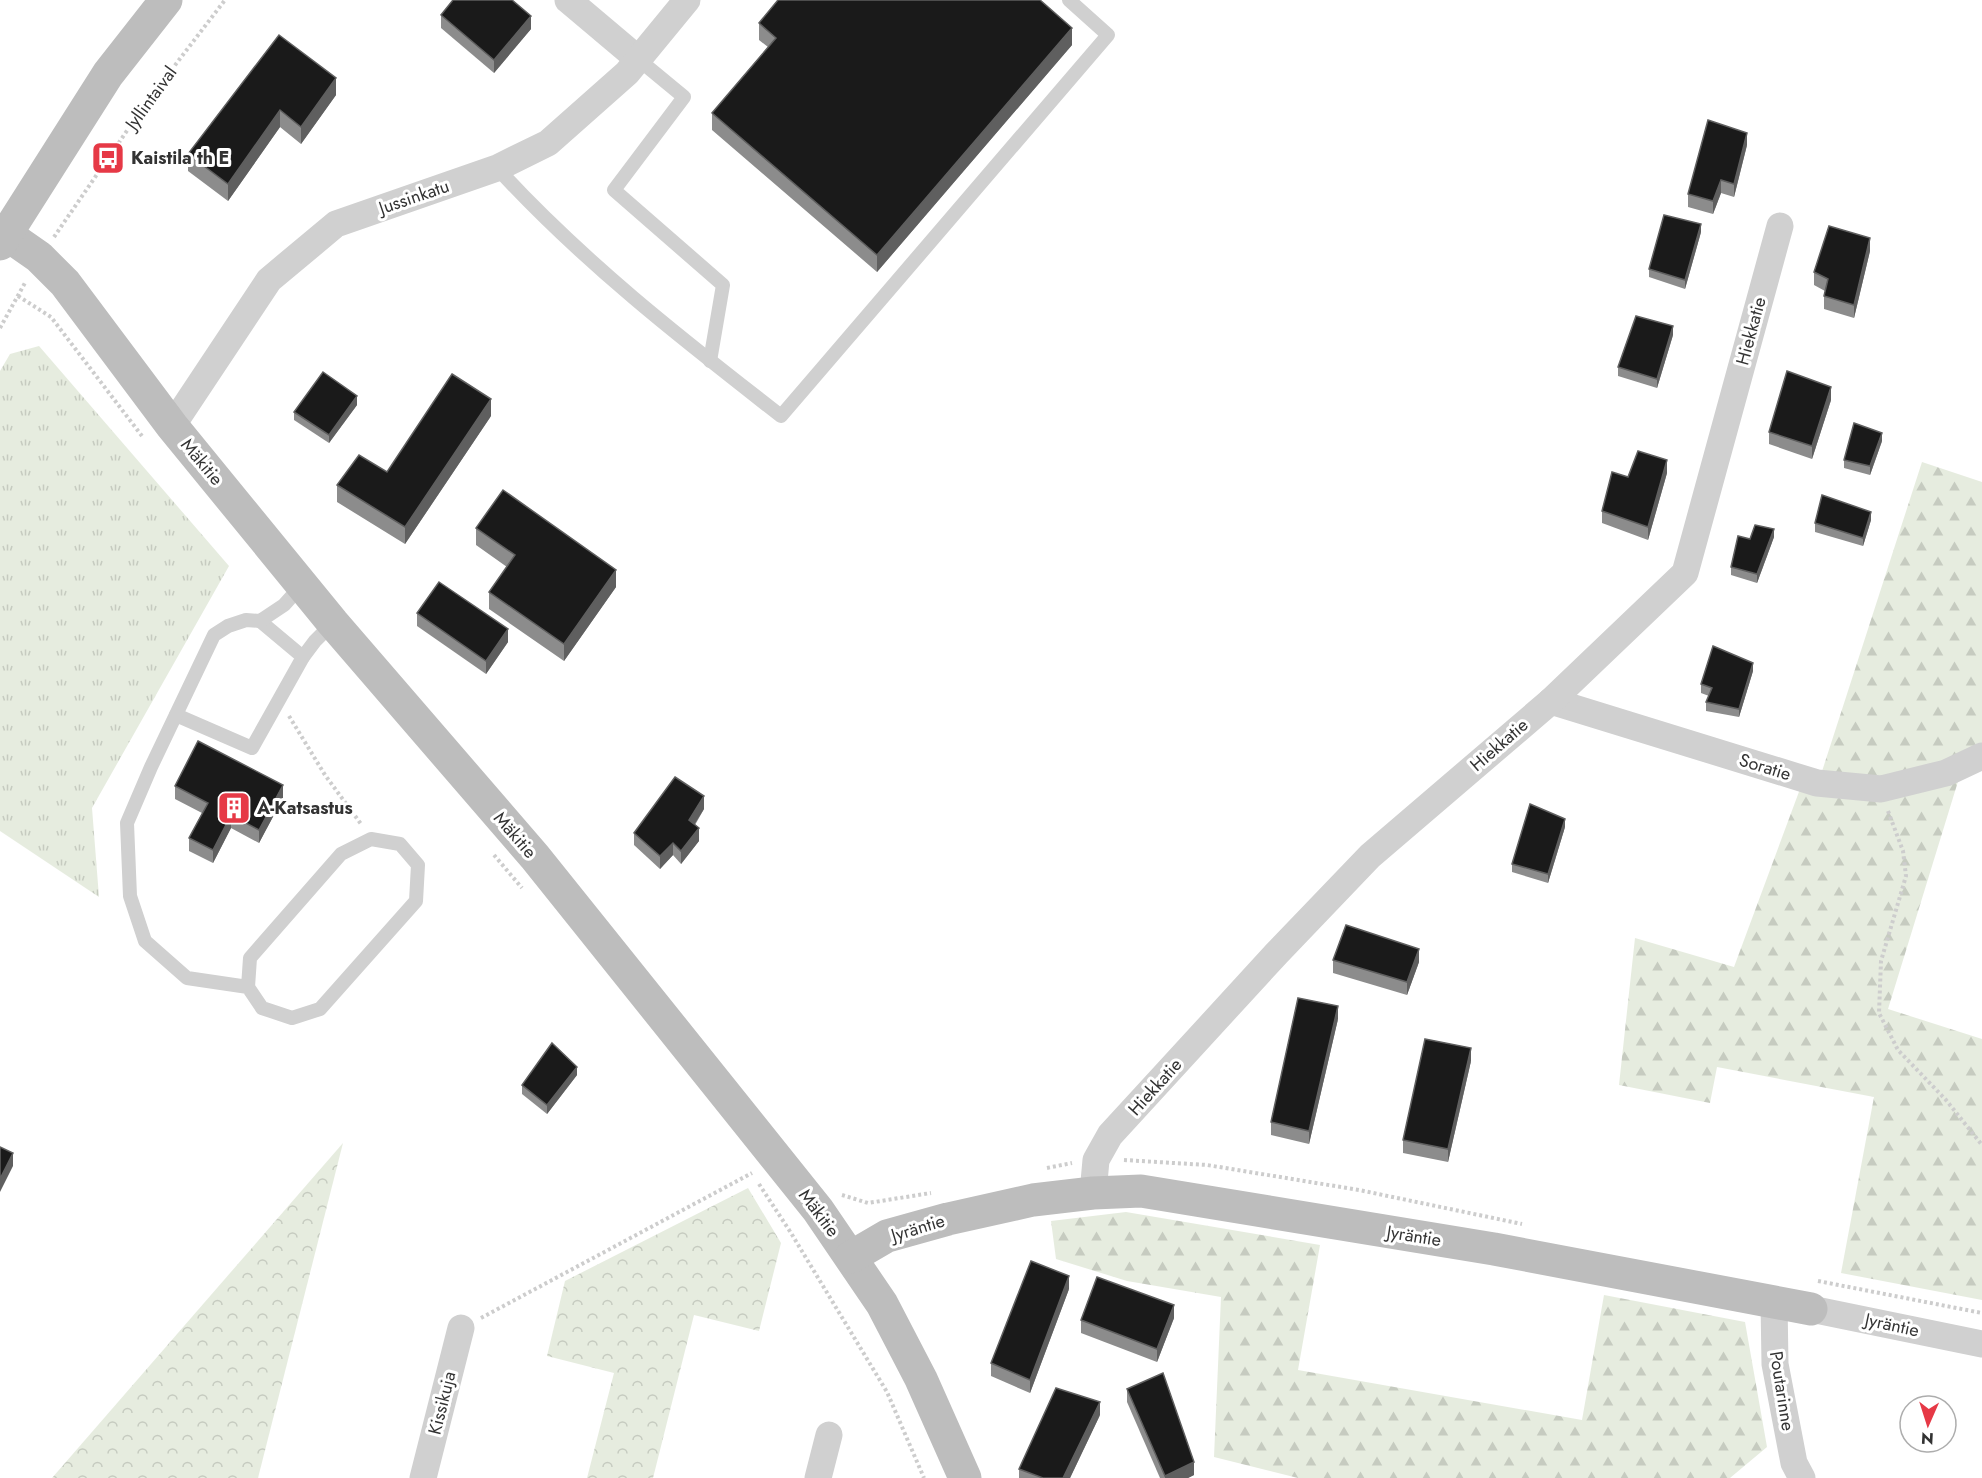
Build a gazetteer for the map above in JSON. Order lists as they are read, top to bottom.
{
  "streets": {
    "street": [
      "Jussinkatu",
      "Hiekkatie",
      "Mäkitie",
      "Soratie",
      "Jyräntie",
      "Poutarinne",
      "Kissikuja"
    ],
    "path": ["Jyllintaival"]
  },
  "crossings": [
    ["Jyllintaival", "Mäkitie"],
    ["Jussinkatu", "Mäkitie"],
    ["Hiekkatie", "Soratie"],
    ["Hiekkatie", "Jyräntie"],
    ["Mäkitie", "Jyräntie"],
    ["Jyräntie", "Poutarinne"]
  ],
  "places": {
    "bus stop": ["Kaistila th E"],
    "building": ["A-Katsastus"]
  },
  "north": "bottom"
}
